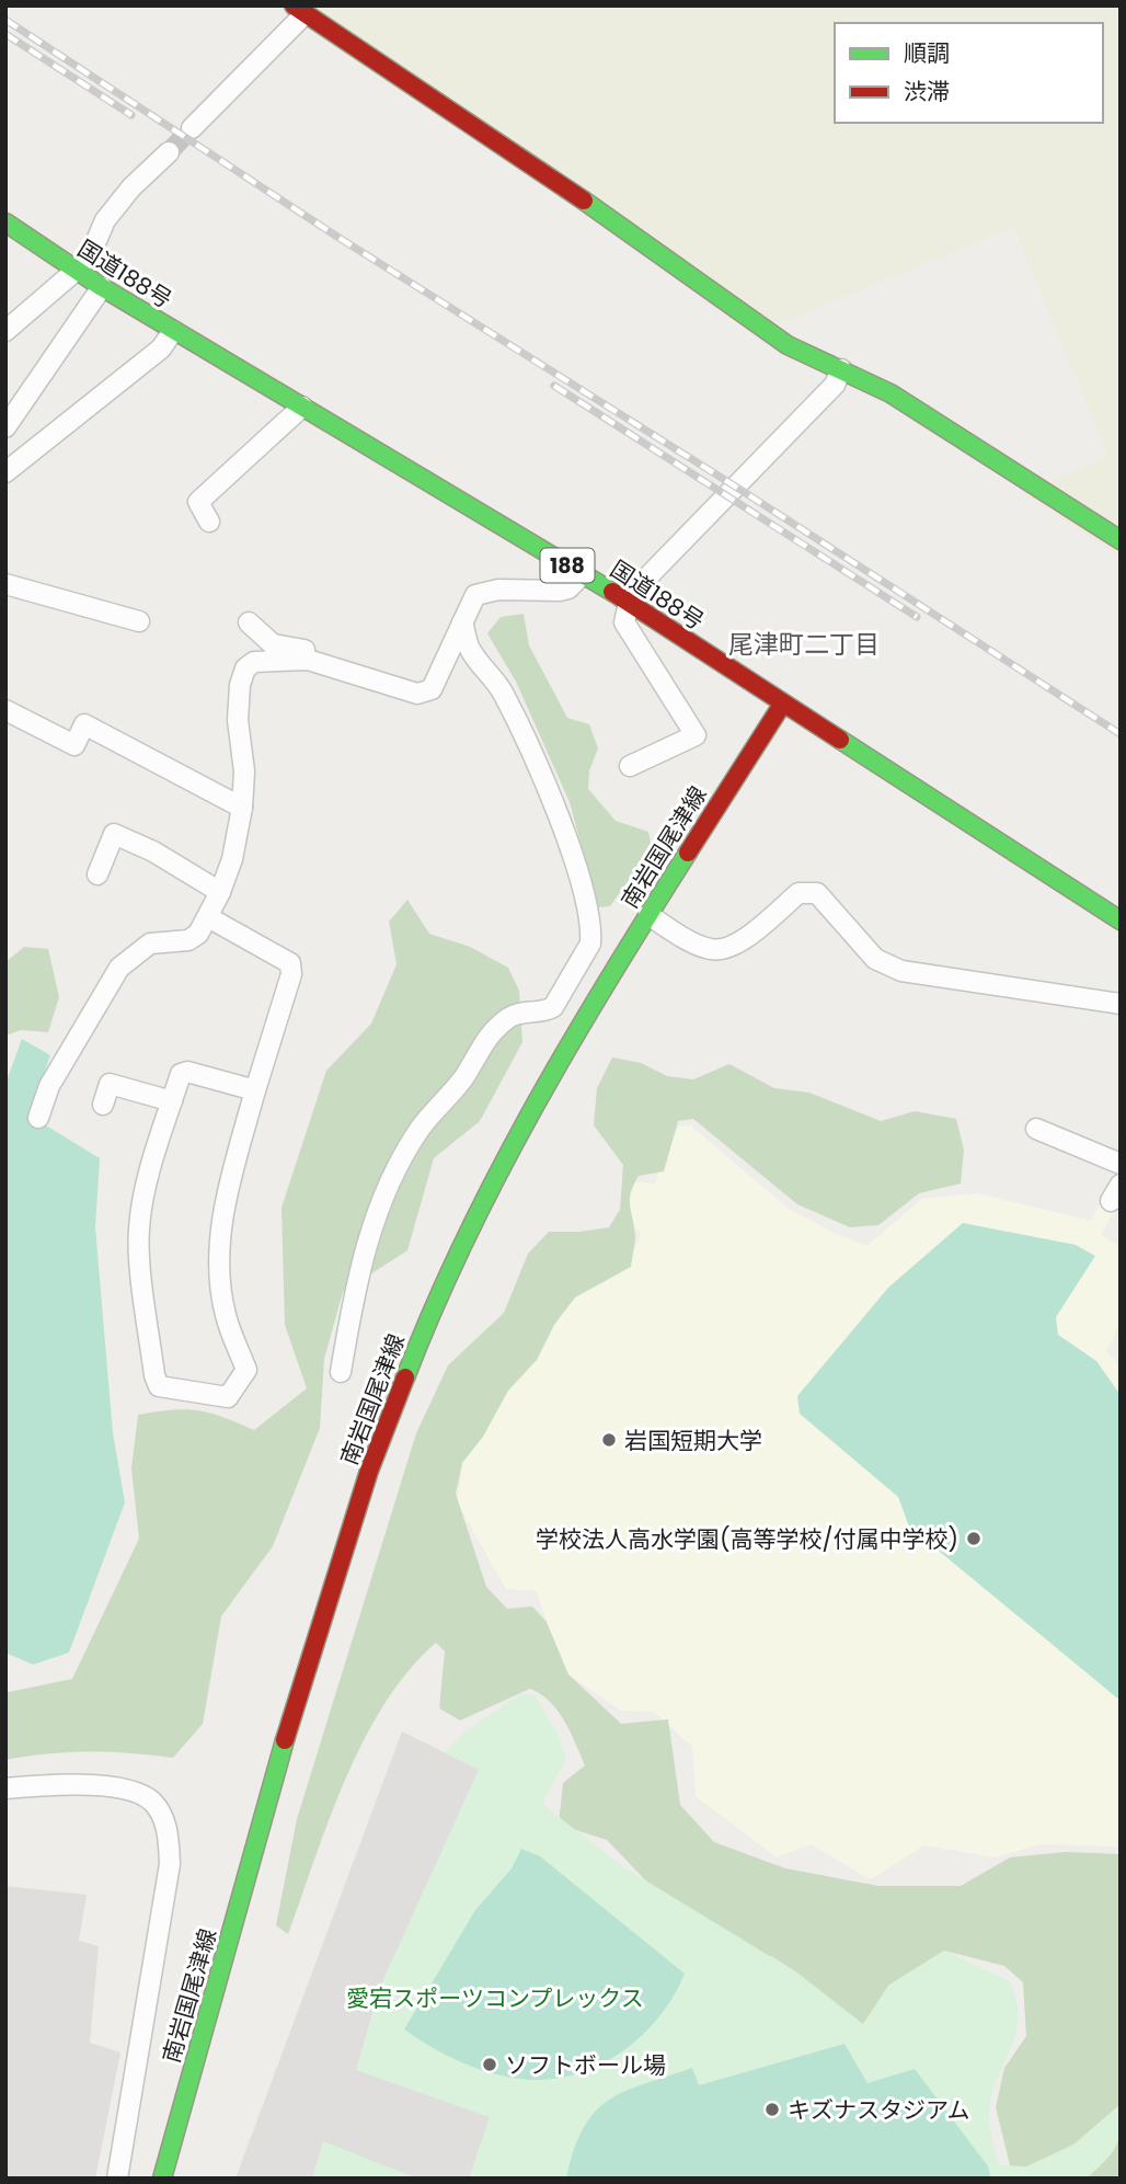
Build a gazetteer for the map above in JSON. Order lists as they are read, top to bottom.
{
  "streets": {
    "main road": ["国道188号", "188", "南岩国尾津線"]
  },
  "crossings": [
    ["国道188号", "南岩国尾津線"]
  ],
  "districts": ["尾津町二丁目"],
  "parks": ["愛宕スポーツコンプレックス"],
  "places": [
    "岩国短期大学",
    "学校法人高水学園(高等学校/付属中学校)",
    "ソフトボール場",
    "キズナスタジアム"
  ],
  "legend": ["順調", "渋滞"]
}
